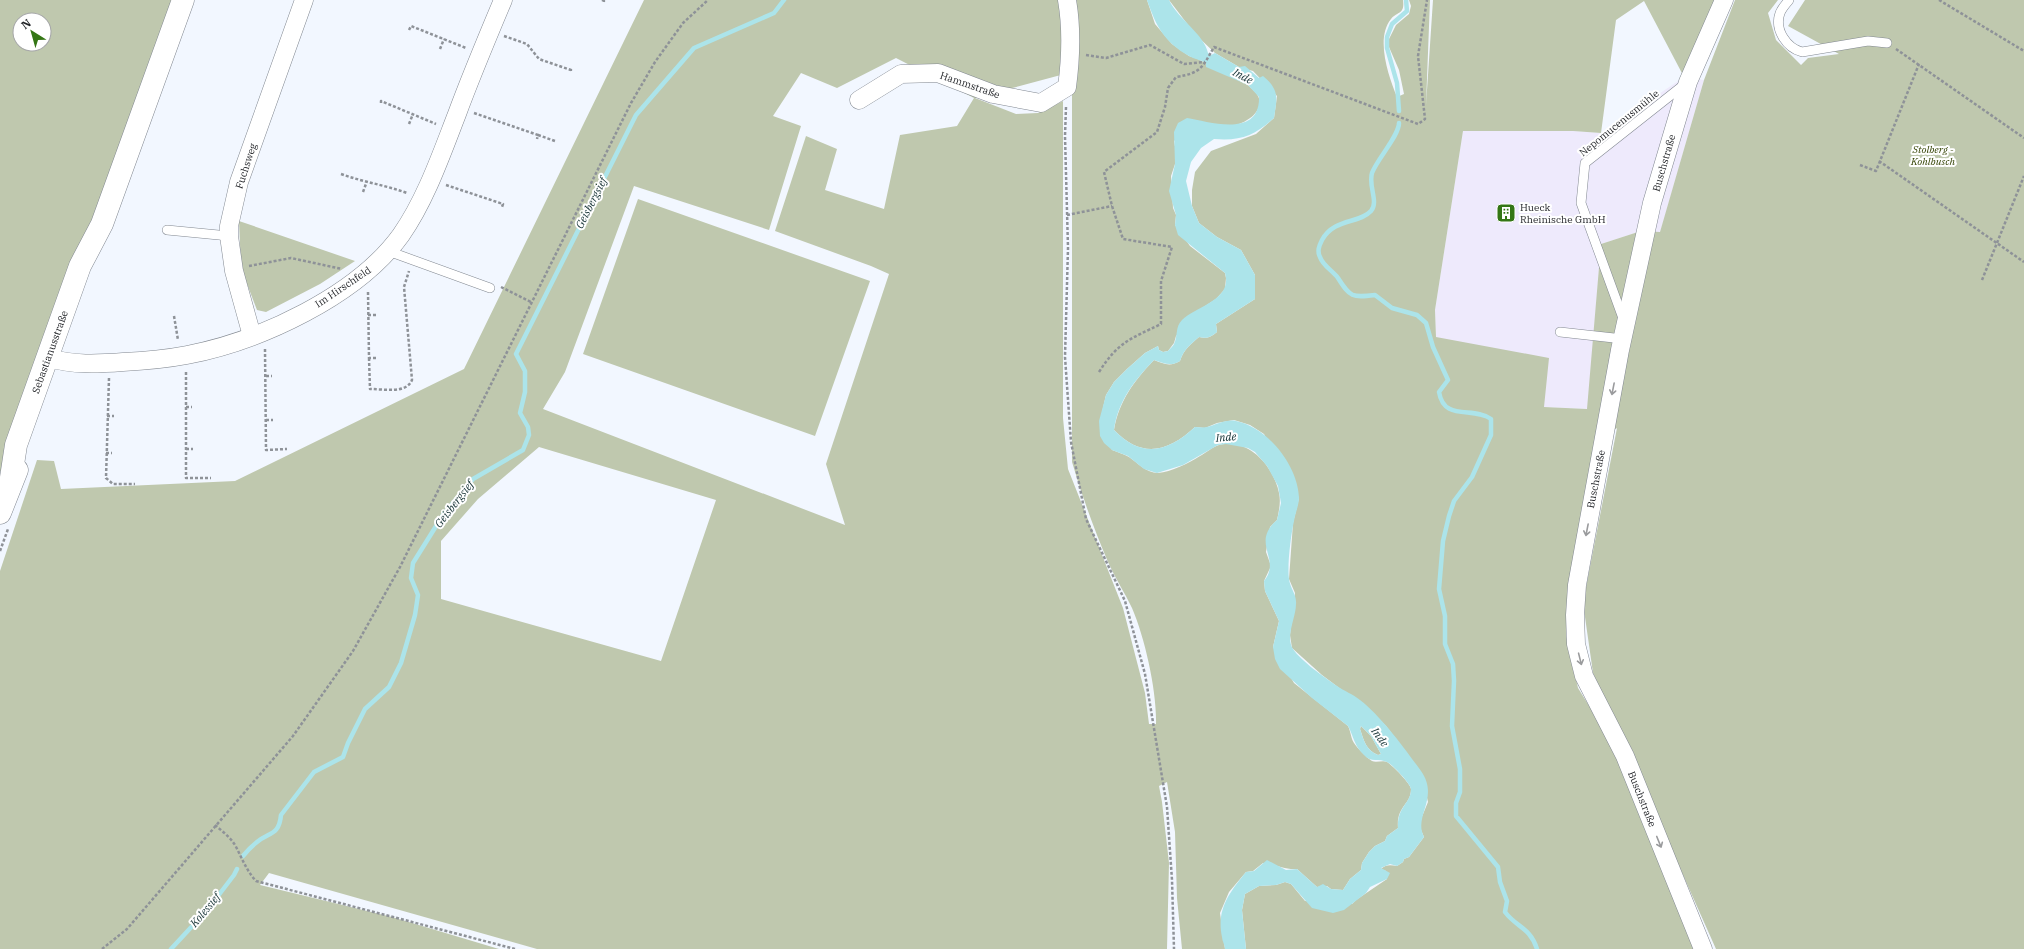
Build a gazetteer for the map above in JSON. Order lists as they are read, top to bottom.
{
  "streets": {
    "main road": ["Sebastianusstraße"],
    "street": [
      "Hammstraße",
      "Buschstraße",
      "Fuchsweg",
      "Im Hirschfeld"
    ],
    "lane": ["Nepomucenusmühle"]
  },
  "crossings": [
    ["Nepomucenusmühle", "Buschstraße"],
    ["Fuchsweg", "Im Hirschfeld"],
    ["Im Hirschfeld", "Sebastianusstraße"]
  ],
  "one_way": ["Buschstraße"],
  "water": ["Inde", "Geisbergsief", "Kolessief"],
  "parks": ["Stolberg - Kohlbusch"],
  "places": {
    "building": ["Hueck Rheinische GmbH"]
  },
  "north": "top left"
}
